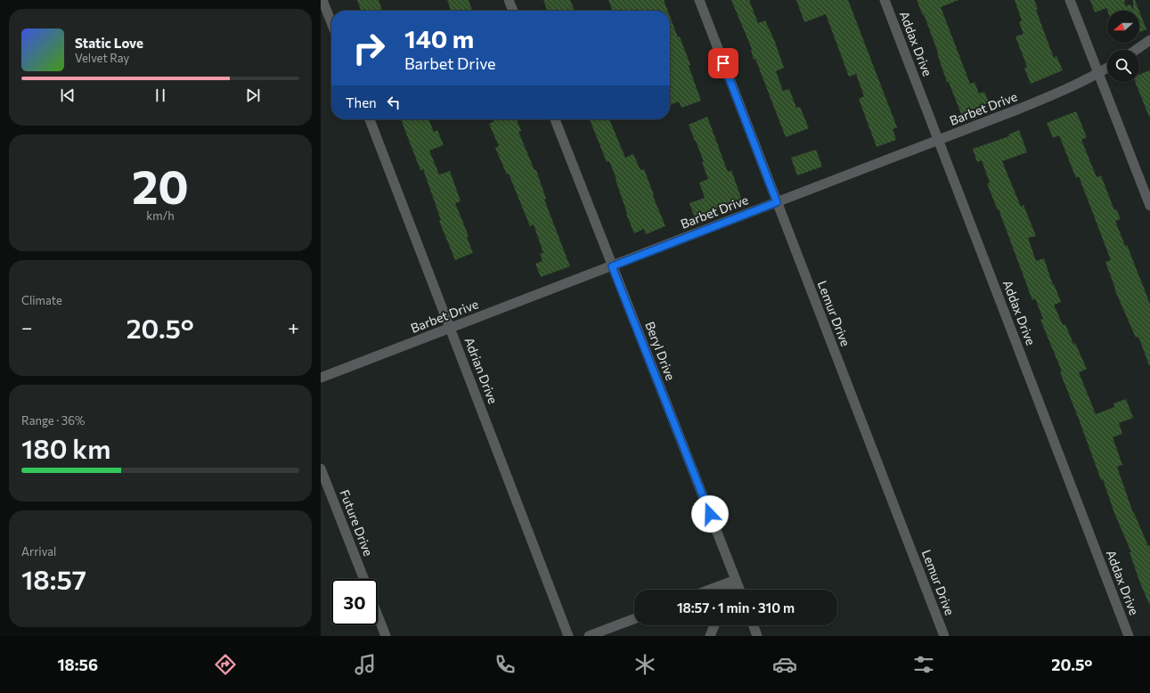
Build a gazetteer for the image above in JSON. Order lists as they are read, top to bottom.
{
  "streets": {
    "street": [
      "Addax Drive",
      "Barbet Drive",
      "Lemur Drive",
      "Beryl Drive",
      "Adrian Drive",
      "Future Drive"
    ]
  },
  "crossings": [
    ["Addax Drive", "Barbet Drive"],
    ["Barbet Drive", "Lemur Drive"],
    ["Barbet Drive", "Beryl Drive"],
    ["Barbet Drive", "Adrian Drive"]
  ],
  "north": "left",
  "page": {
    "turn": ["140 m", "Barbet Drive"],
    "song": ["Static Love", "Velvet Ray"],
    "then": "Then",
    "tile": [
      ["20", "km/h"],
      "Climate",
      ["Range · 36%", "180 km"],
      ["Arrival", "18:57"]
    ],
    "heat": ["−", "20.5°", "+"],
    "limit": "30",
    "trip": "18:57 · 1 min · 310 m",
    "tabs": ["18:56", "20.5°"]
  }
}
